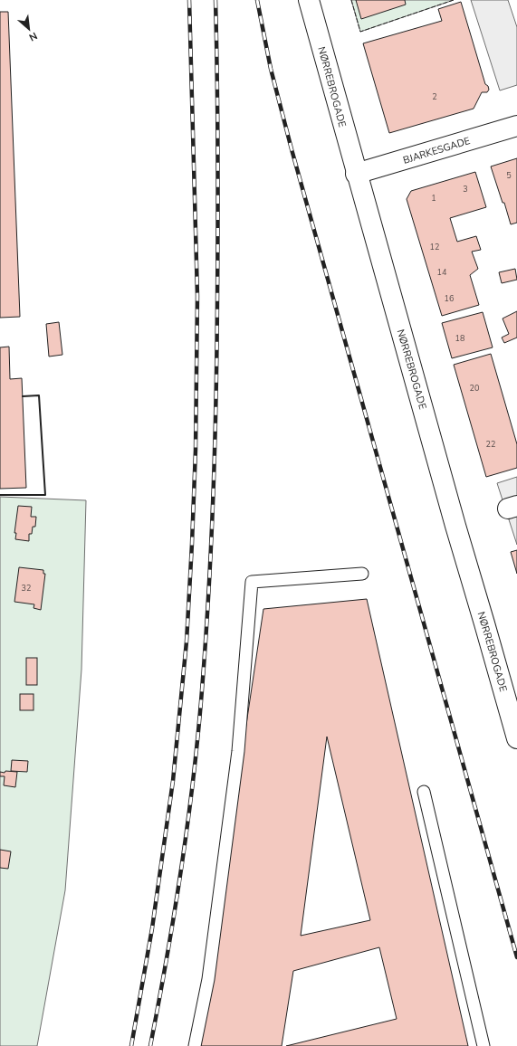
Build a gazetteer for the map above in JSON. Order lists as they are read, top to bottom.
{
  "streets": {
    "street": ["NØRREBROGADE", "BJARKESGADE"]
  },
  "crossings": [
    ["NØRREBROGADE", "BJARKESGADE"]
  ],
  "house_numbers": [
    "2",
    "5",
    "3",
    "1",
    "12",
    "14",
    "16",
    "18",
    "20",
    "22",
    "32"
  ],
  "north": "bottom right"
}
